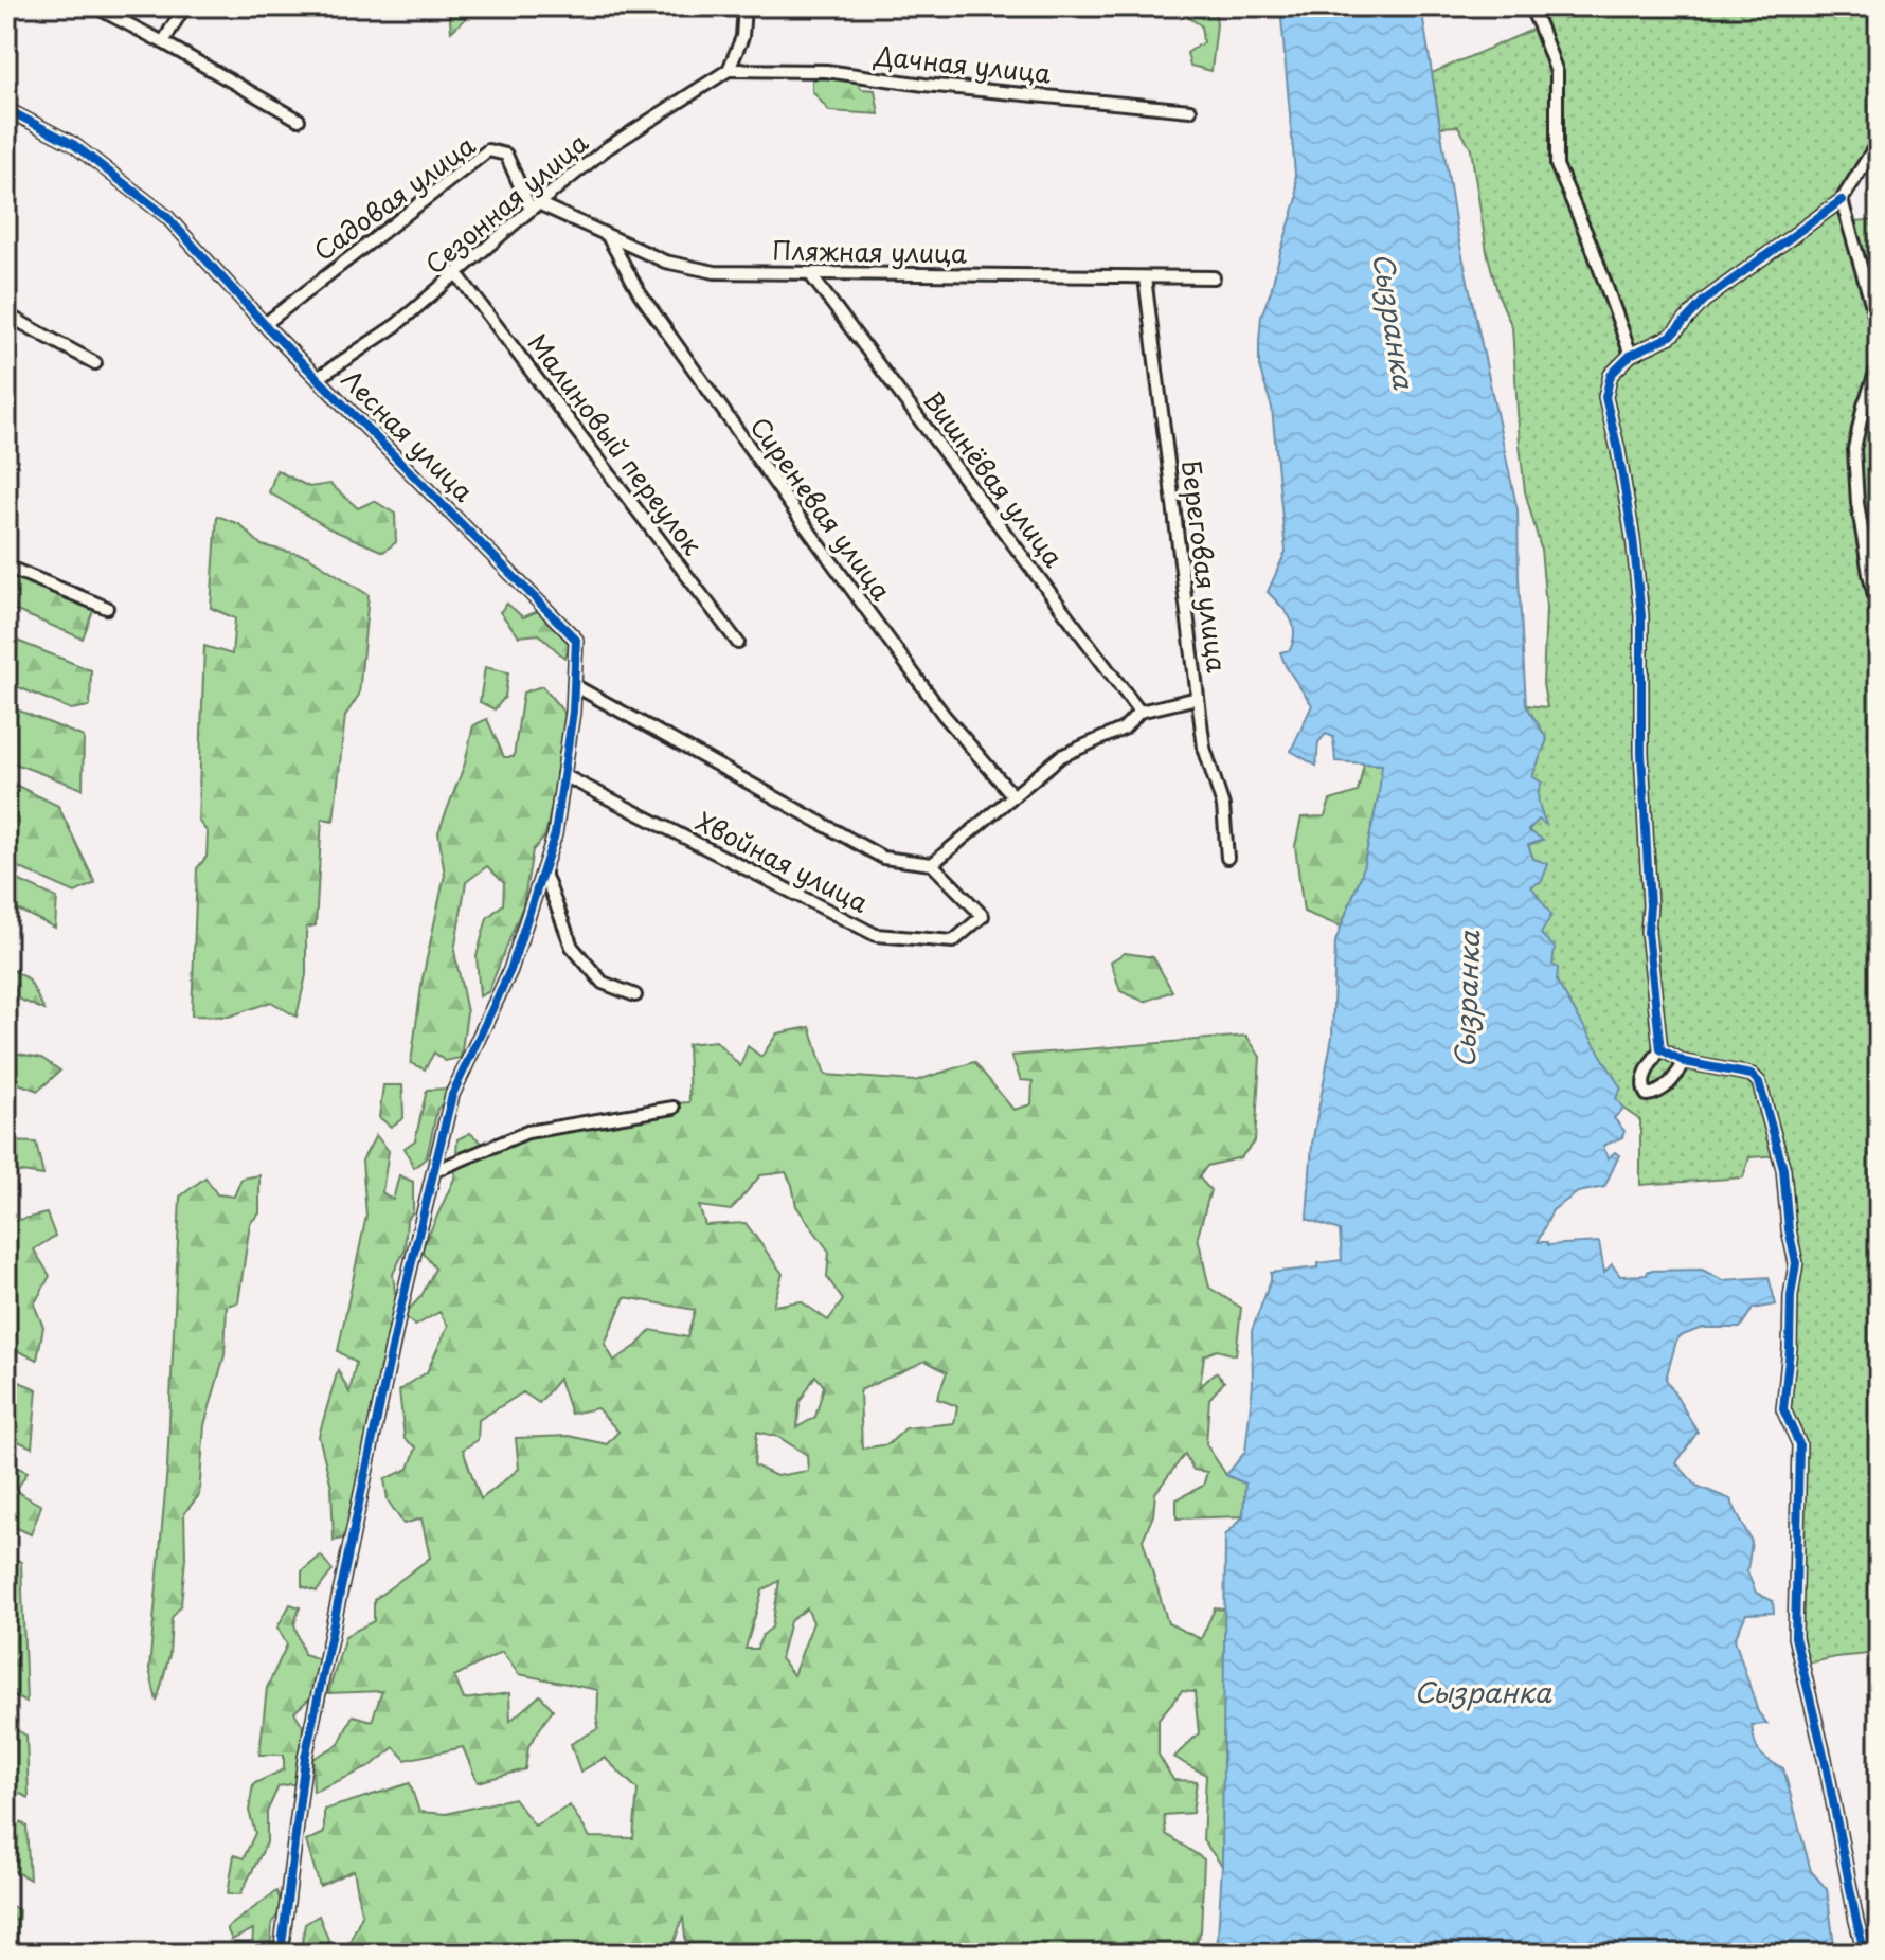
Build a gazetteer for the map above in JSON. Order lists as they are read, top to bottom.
{
  "streets": {
    "street": [
      "Дачная улица",
      "Садовая улица",
      "Сезонная улица",
      "Пляжная улица",
      "Лесная улица",
      "Малиновый переулок",
      "Вишнёвая улица",
      "Сиреневая улица",
      "Береговая улица",
      "Хвойная улица"
    ]
  },
  "crossings": [
    ["Дачная улица", "Сезонная улица"],
    ["Садовая улица", "Сезонная улица"],
    ["Садовая улица", "Пляжная улица"],
    ["Садовая улица", "Лесная улица"],
    ["Сезонная улица", "Пляжная улица"],
    ["Сезонная улица", "Лесная улица"],
    ["Сезонная улица", "Малиновый переулок"],
    ["Пляжная улица", "Вишнёвая улица"],
    ["Пляжная улица", "Сиреневая улица"],
    ["Пляжная улица", "Береговая улица"],
    ["Лесная улица", "Хвойная улица"]
  ],
  "water": ["Сызранка"]
}
